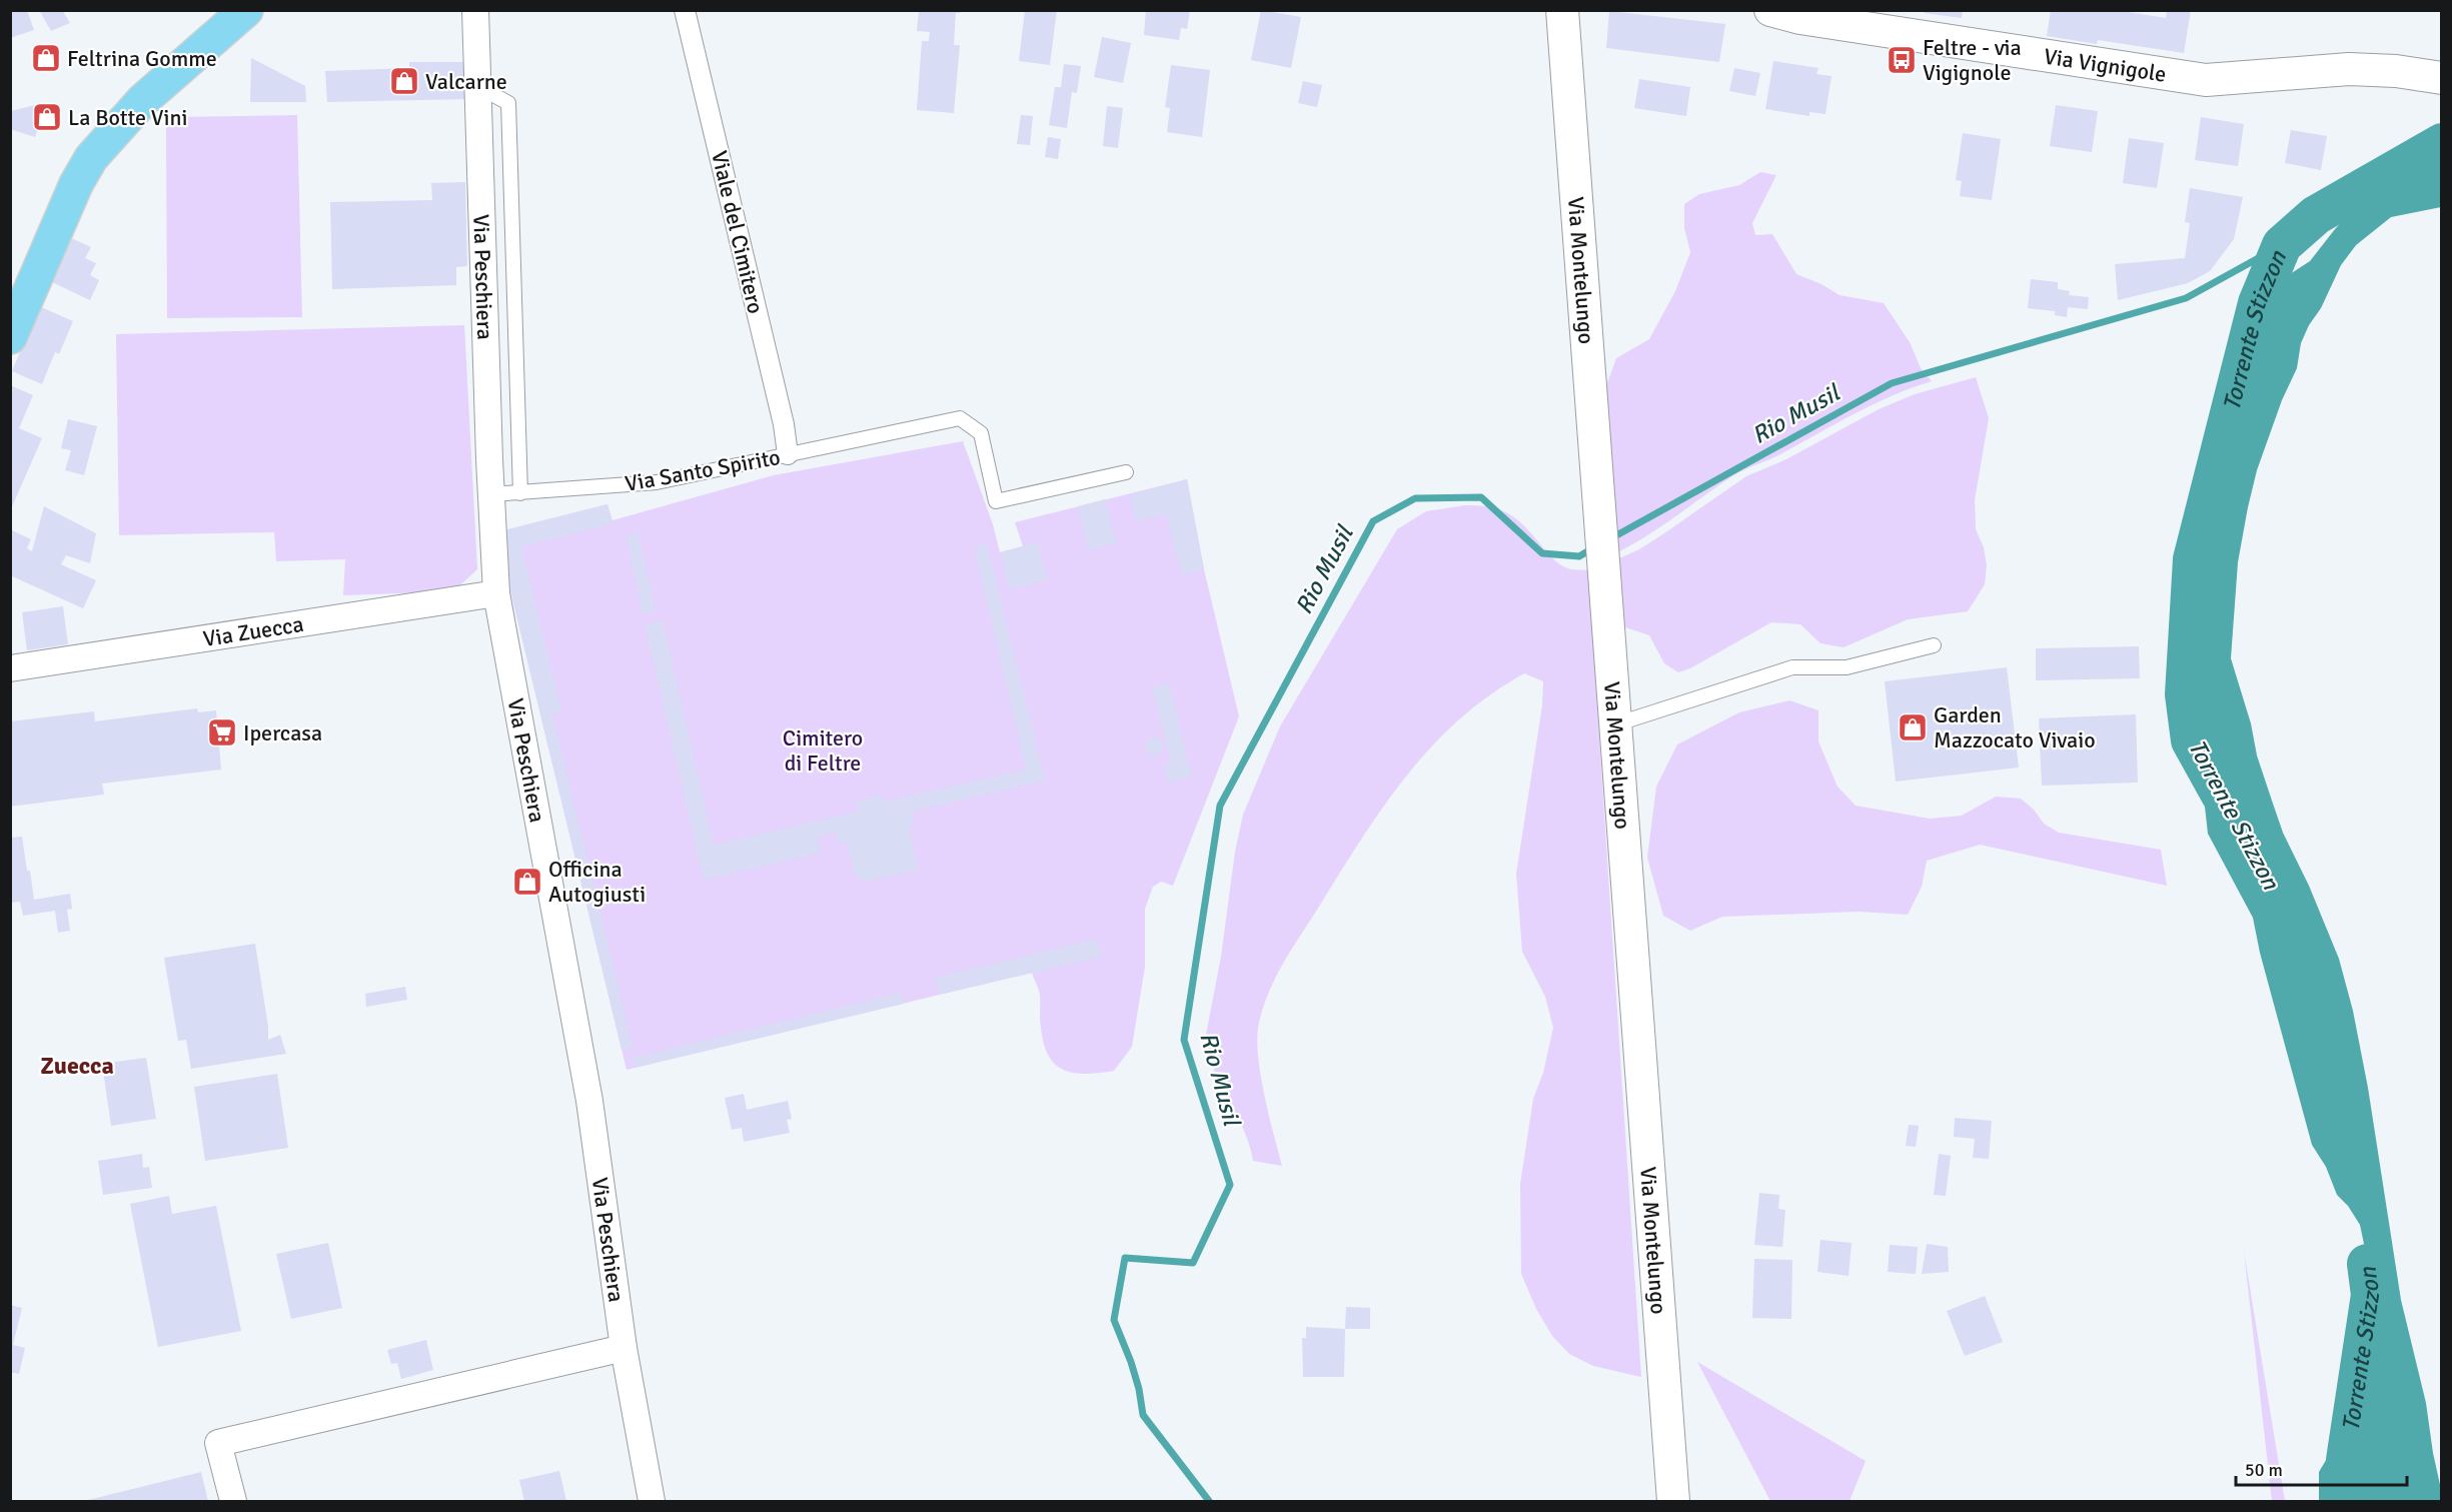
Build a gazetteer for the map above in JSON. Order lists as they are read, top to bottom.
{
  "streets": {
    "street": [
      "Via Vignigole",
      "Viale del Cimitero",
      "Via Montelungo",
      "Via Peschiera",
      "Via Zuecca"
    ],
    "lane": ["Via Santo Spirito"]
  },
  "crossings": [
    ["Viale del Cimitero", "Via Santo Spirito"],
    ["Via Peschiera", "Via Santo Spirito"],
    ["Via Peschiera", "Via Zuecca"]
  ],
  "districts": ["Zuecca"],
  "water": ["Torrente Stizzon", "Rio Musil"],
  "parks": ["Cimitero di Feltre"],
  "places": {
    "shop": [
      "Feltrina Gomme",
      "Valcarne",
      "La Botte Vini",
      "Garden Mazzocato Vivaio",
      "Officina Autogiusti"
    ],
    "bus stop": ["Feltre - via Vigignole"],
    "supermarket": ["Ipercasa"]
  },
  "scale_bar": "50 m"
}
